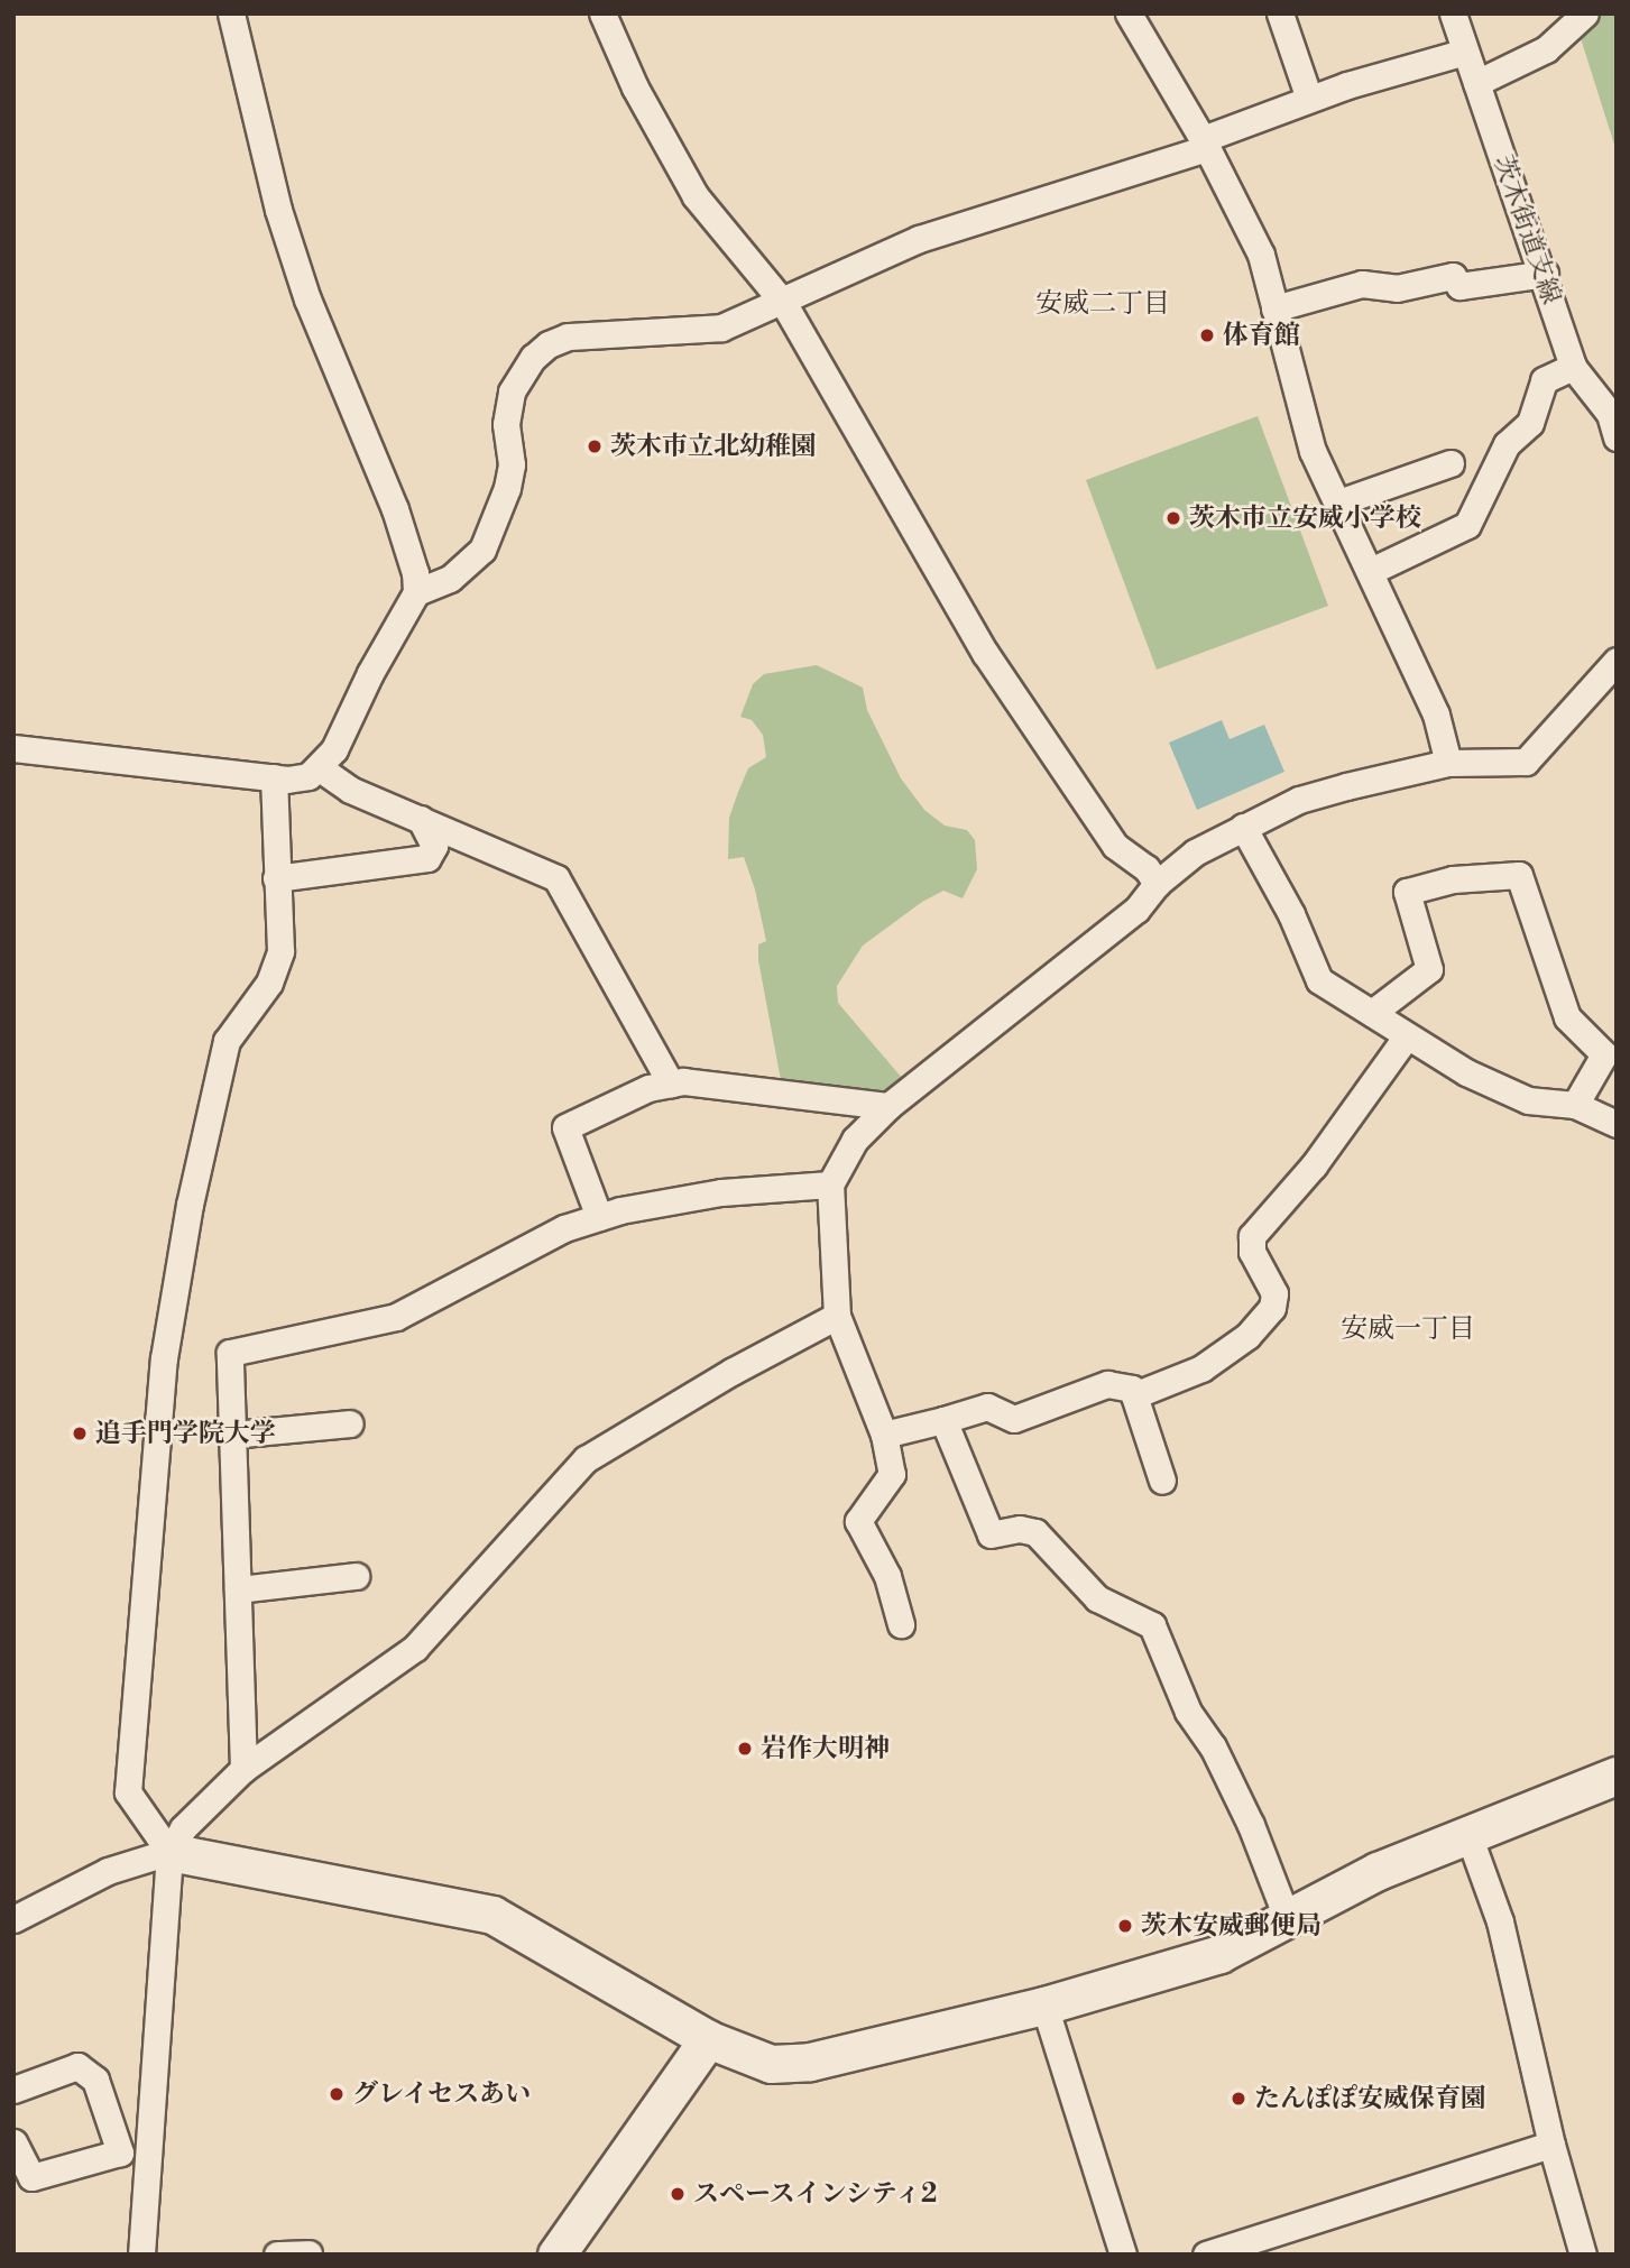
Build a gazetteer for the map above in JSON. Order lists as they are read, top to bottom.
{
  "streets": {
    "street": ["茨木街道支線"]
  },
  "districts": ["安威二丁目", "安威一丁目"],
  "places": [
    "体育館",
    "茨木市立北幼稚園",
    "茨木市立安威小学校",
    "追手門学院大学",
    "岩作大明神",
    "茨木安威郵便局",
    "グレイセスあい",
    "たんぽぽ安威保育園",
    "スペースインシティ2"
  ]
}
